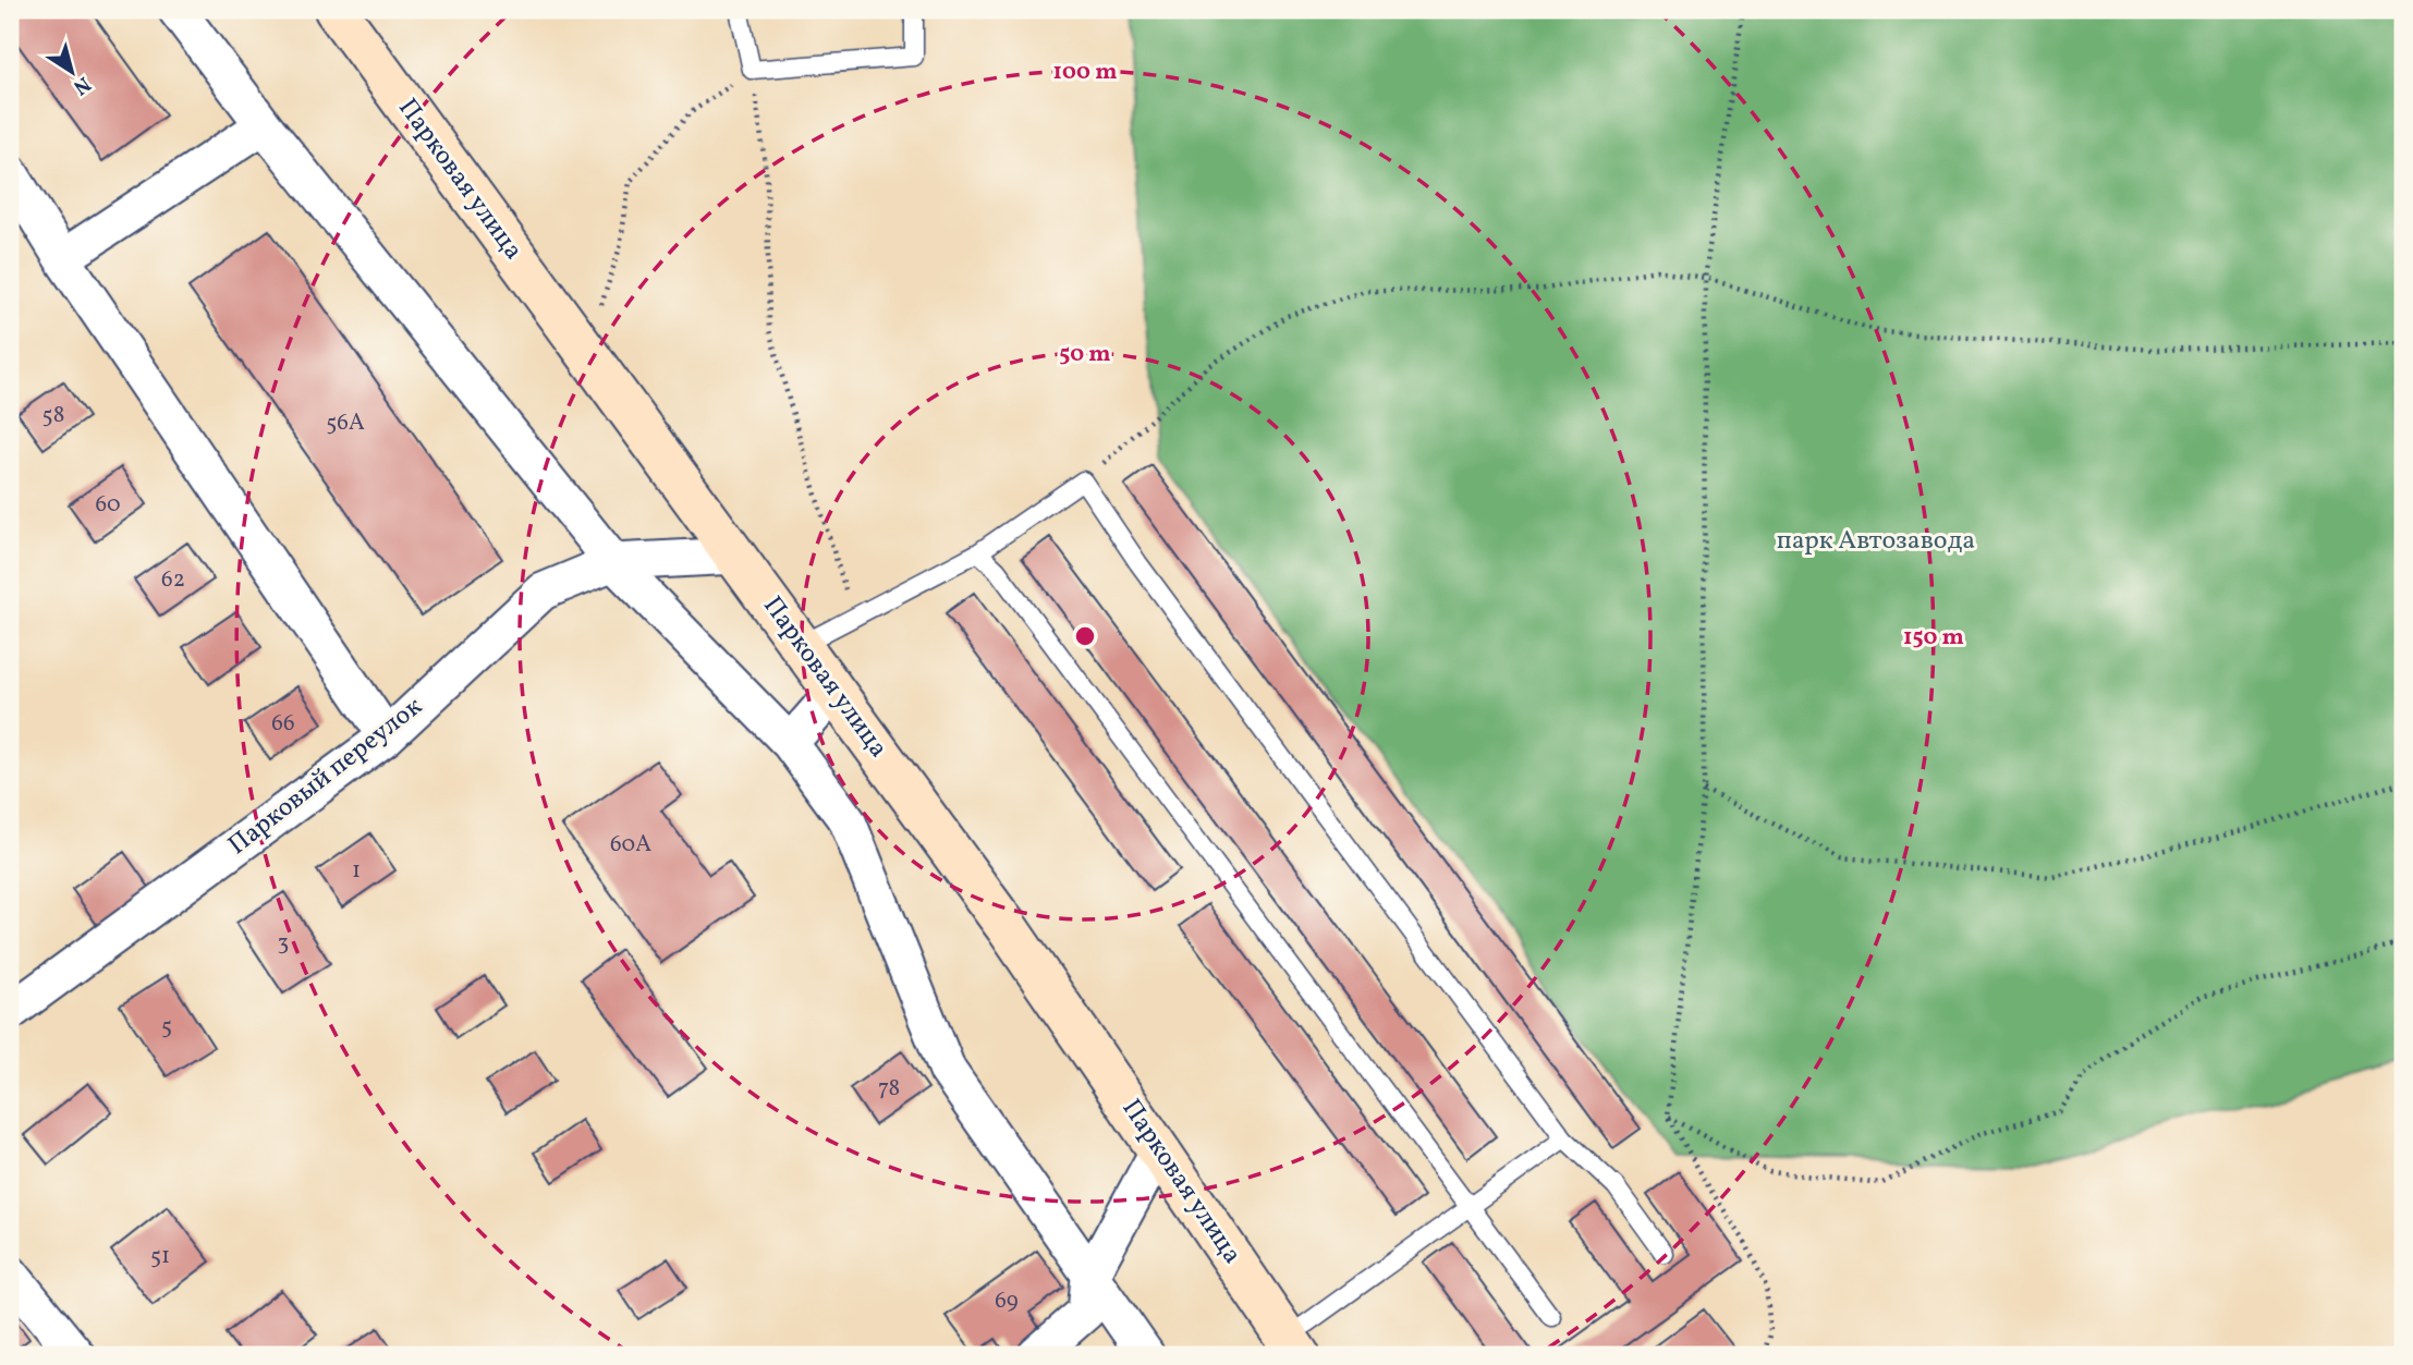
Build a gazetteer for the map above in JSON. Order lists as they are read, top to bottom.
{
  "streets": {
    "street": ["Парковая улица", "Парковый переулок"]
  },
  "crossings": [
    ["Парковая улица", "Парковый переулок"]
  ],
  "parks": ["парк Автозавода"],
  "house_numbers": [
    "58",
    "56А",
    "60",
    "62",
    "66",
    "60А",
    "1",
    "3",
    "5",
    "78",
    "51",
    "69"
  ],
  "north": "bottom right",
  "rings": ["100 m", "50 m", "150 m"]
}
